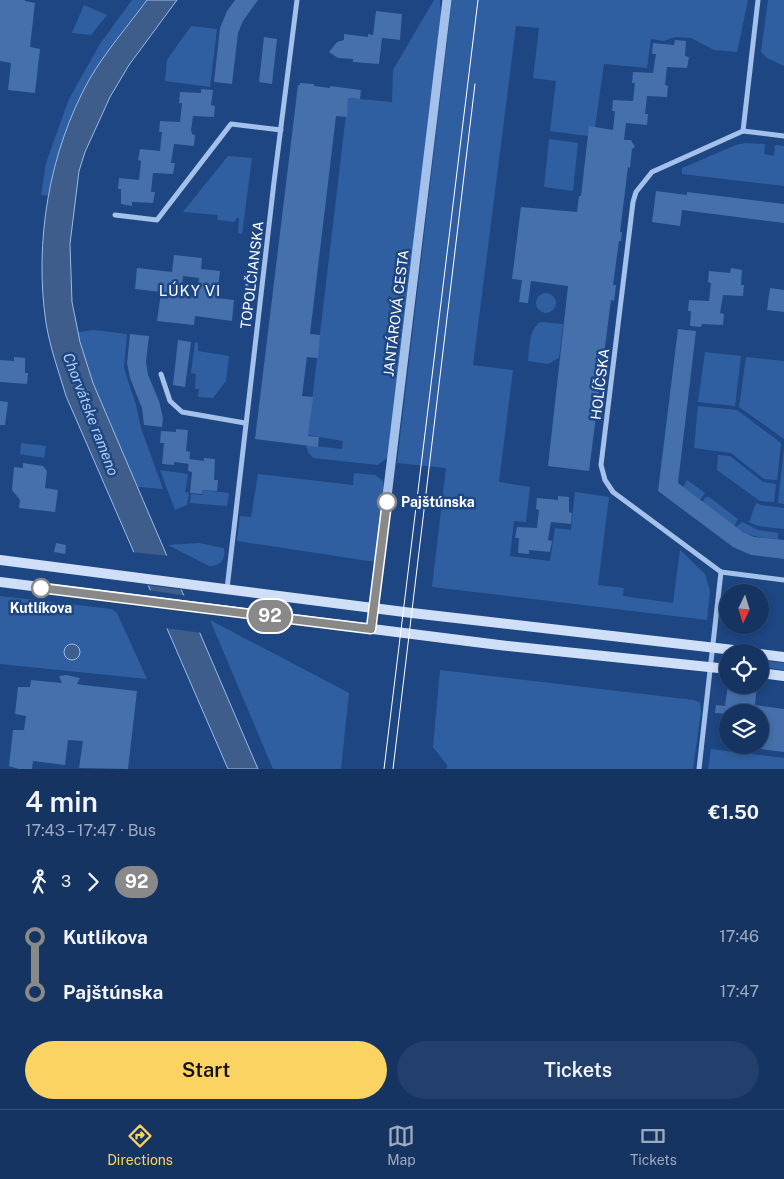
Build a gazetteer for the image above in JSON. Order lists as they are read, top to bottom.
{
  "streets": {
    "street": ["TOPOĽČIANSKA", "JANTÁROVÁ CESTA", "HOLÍČSKA"]
  },
  "districts": ["LÚKY VI"],
  "water": ["Chorvátske rameno"],
  "places": ["Pajštúnska", "Kutlíkova"],
  "lines": ["bus line 92"],
  "north": "bottom",
  "page": {
    "on_map": "92",
    "heading": ["4 min", "17:43 – 17:47 · Bus", "€1.50"],
    "legs": ["3", "92"],
    "list": [
      {
        "name": "Kutlíkova",
        "value": "17:46"
      },
      {
        "name": "Pajštúnska",
        "value": "17:47"
      }
    ],
    "buttons": ["Start", "Tickets"],
    "tabs": ["Directions", "Map", "Tickets"]
  }
}
